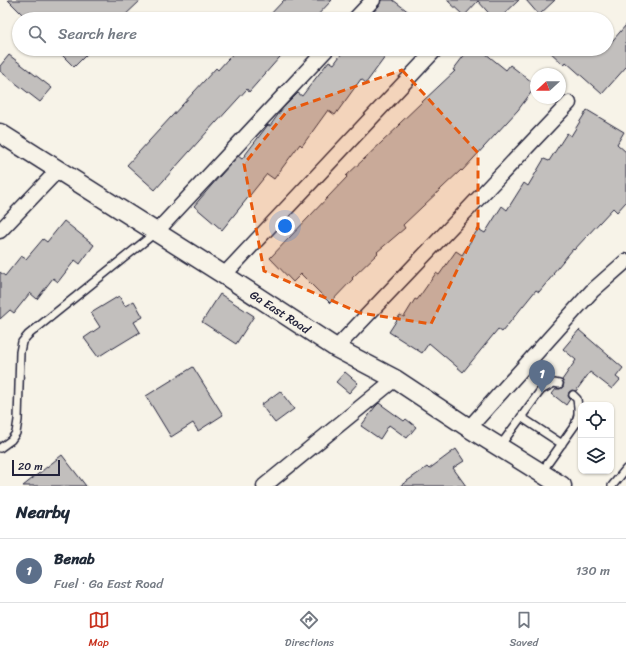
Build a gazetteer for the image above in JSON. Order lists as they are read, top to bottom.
{
  "streets": {
    "street": ["Ga East Road"]
  },
  "scale_bar": "20 m",
  "north": "left",
  "page": {
    "search": "Search here",
    "pins": "1",
    "scale": "20 m",
    "heading": "Nearby",
    "list": [
      {
        "mark": "1",
        "name": "Benab",
        "note": "Fuel · Ga East Road",
        "value": "130 m"
      }
    ],
    "nav": ["Map", "Directions", "Saved"]
  }
}
